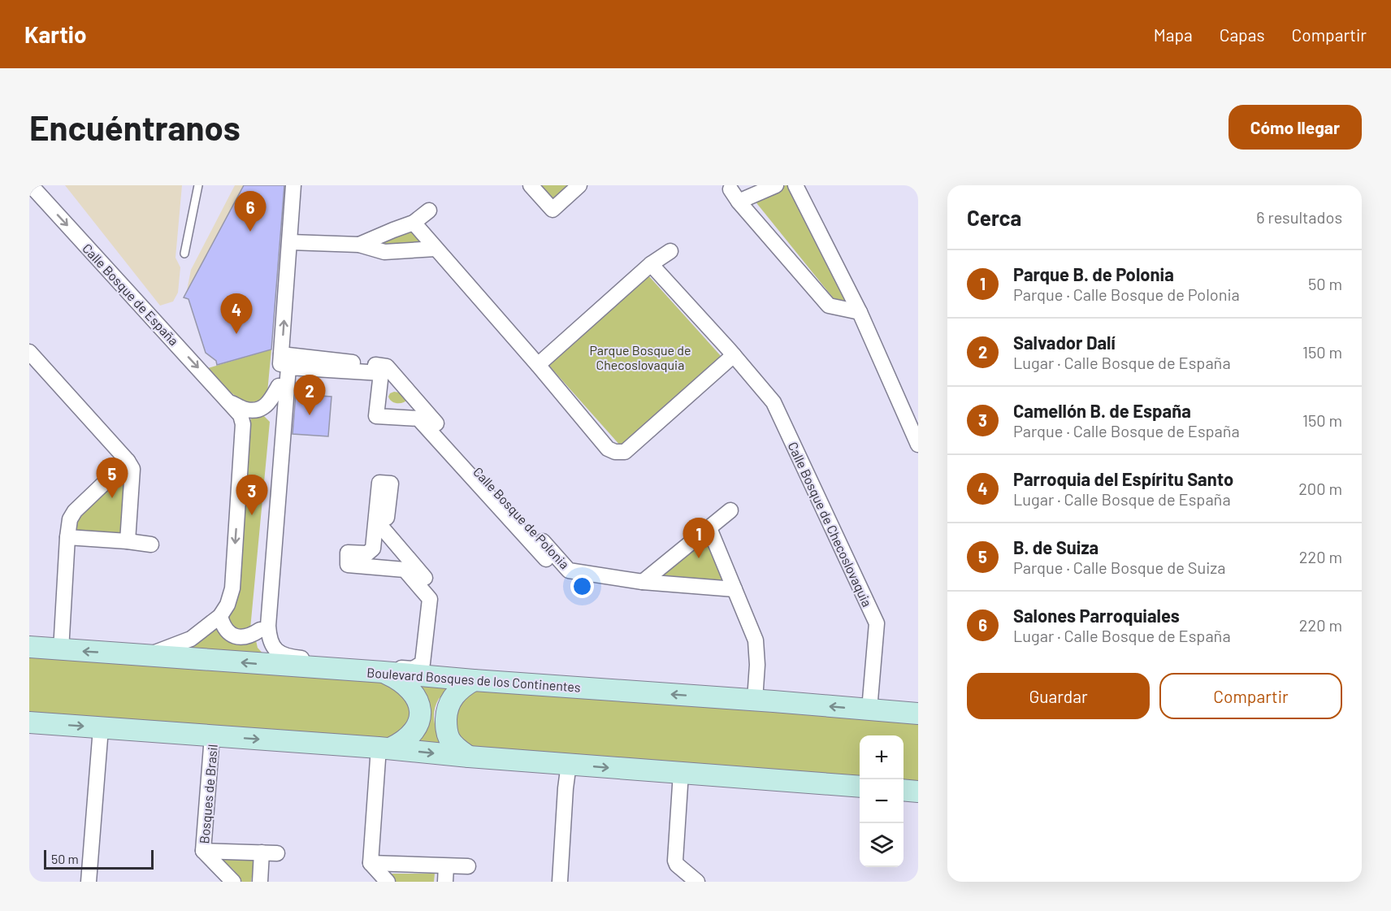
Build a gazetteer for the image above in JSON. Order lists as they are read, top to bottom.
{
  "streets": {
    "street": [
      "Calle Bosque de España",
      "Calle Bosque de Polonia",
      "Calle Bosque de Checoslovaquia",
      "Boulevard Bosques de los Continentes",
      "Bosques de Brasil"
    ]
  },
  "crossings": [
    ["Calle Bosque de España", "Boulevard Bosques de los Continentes"],
    ["Calle Bosque de Checoslovaquia", "Boulevard Bosques de los Continentes"]
  ],
  "one_way": ["Calle Bosque de España"],
  "parks": ["Parque Bosque de Checoslovaquia"],
  "scale_bar": "50 m",
  "page": {
    "header": "Kartio",
    "nav": ["Mapa", "Capas", "Compartir"],
    "buttons": [
      "Cómo llegar",
      ["Guardar", "Compartir"]
    ],
    "title": "Encuéntranos",
    "heading": ["Cerca", "6 resultados"],
    "pins": [
      "6",
      "4",
      "2",
      "5",
      "3",
      "1"
    ],
    "list": [
      {
        "mark": "1",
        "name": "Parque B. de Polonia",
        "note": "Parque · Calle Bosque de Polonia",
        "value": "50 m"
      },
      {
        "mark": "2",
        "name": "Salvador Dalí",
        "note": "Lugar · Calle Bosque de España",
        "value": "150 m"
      },
      {
        "mark": "3",
        "name": "Camellón B. de España",
        "note": "Parque · Calle Bosque de España",
        "value": "150 m"
      },
      {
        "mark": "4",
        "name": "Parroquia del Espíritu Santo",
        "note": "Lugar · Calle Bosque de España",
        "value": "200 m"
      },
      {
        "mark": "5",
        "name": "B. de Suiza",
        "note": "Parque · Calle Bosque de Suiza",
        "value": "220 m"
      },
      {
        "mark": "6",
        "name": "Salones Parroquiales",
        "note": "Lugar · Calle Bosque de España",
        "value": "220 m"
      }
    ],
    "map_buttons": ["+", "−"],
    "scale": "50 m"
  }
}
